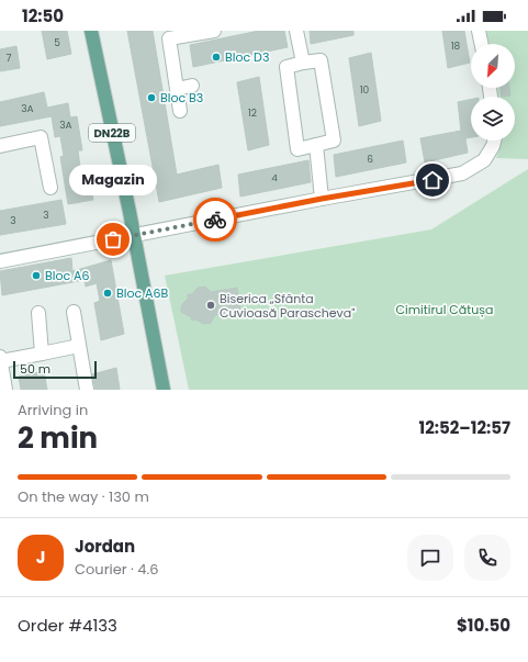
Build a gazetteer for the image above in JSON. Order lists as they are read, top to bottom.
{
  "streets": {
    "main road": ["DN22B"]
  },
  "parks": ["Cimitirul Cătușa"],
  "places": [
    "Bloc D3",
    "Bloc B3",
    "Magazin",
    "Bloc A6",
    "Bloc A6B",
    "Biserica „Sfânta Cuvioasă Parascheva\""
  ],
  "house_numbers": [
    "5",
    "18",
    "7",
    "10",
    "3A",
    "12",
    "3A",
    "6",
    "4",
    "3",
    "3"
  ],
  "scale_bar": "50 m",
  "north": "bottom left",
  "page": {
    "status": "12:50",
    "bubble": "Magazin",
    "scale": "50 m",
    "heading": ["2 min", "Arriving in", "12:52–12:57"],
    "panel": [
      "Jordan",
      "Courier · 4.6",
      "Order #4133",
      "$10.50"
    ],
    "bar": "On the way · 130 m",
    "round": "J"
  }
}
